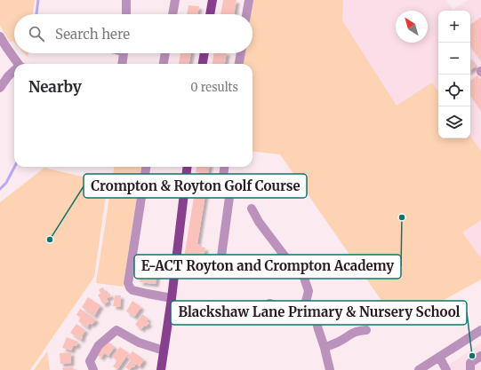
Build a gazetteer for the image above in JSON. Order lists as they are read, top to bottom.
{
  "places": ["E-ACT Royton and Crompton Academy", "Crompton & Royton Golf Course", "Blackshaw Lane Primary & Nursery School"],
  "north": "top left",
  "page": {
    "map_buttons": ["+", "−"],
    "search": "Search here",
    "heading": ["Nearby", "0 results"]
  }
}
